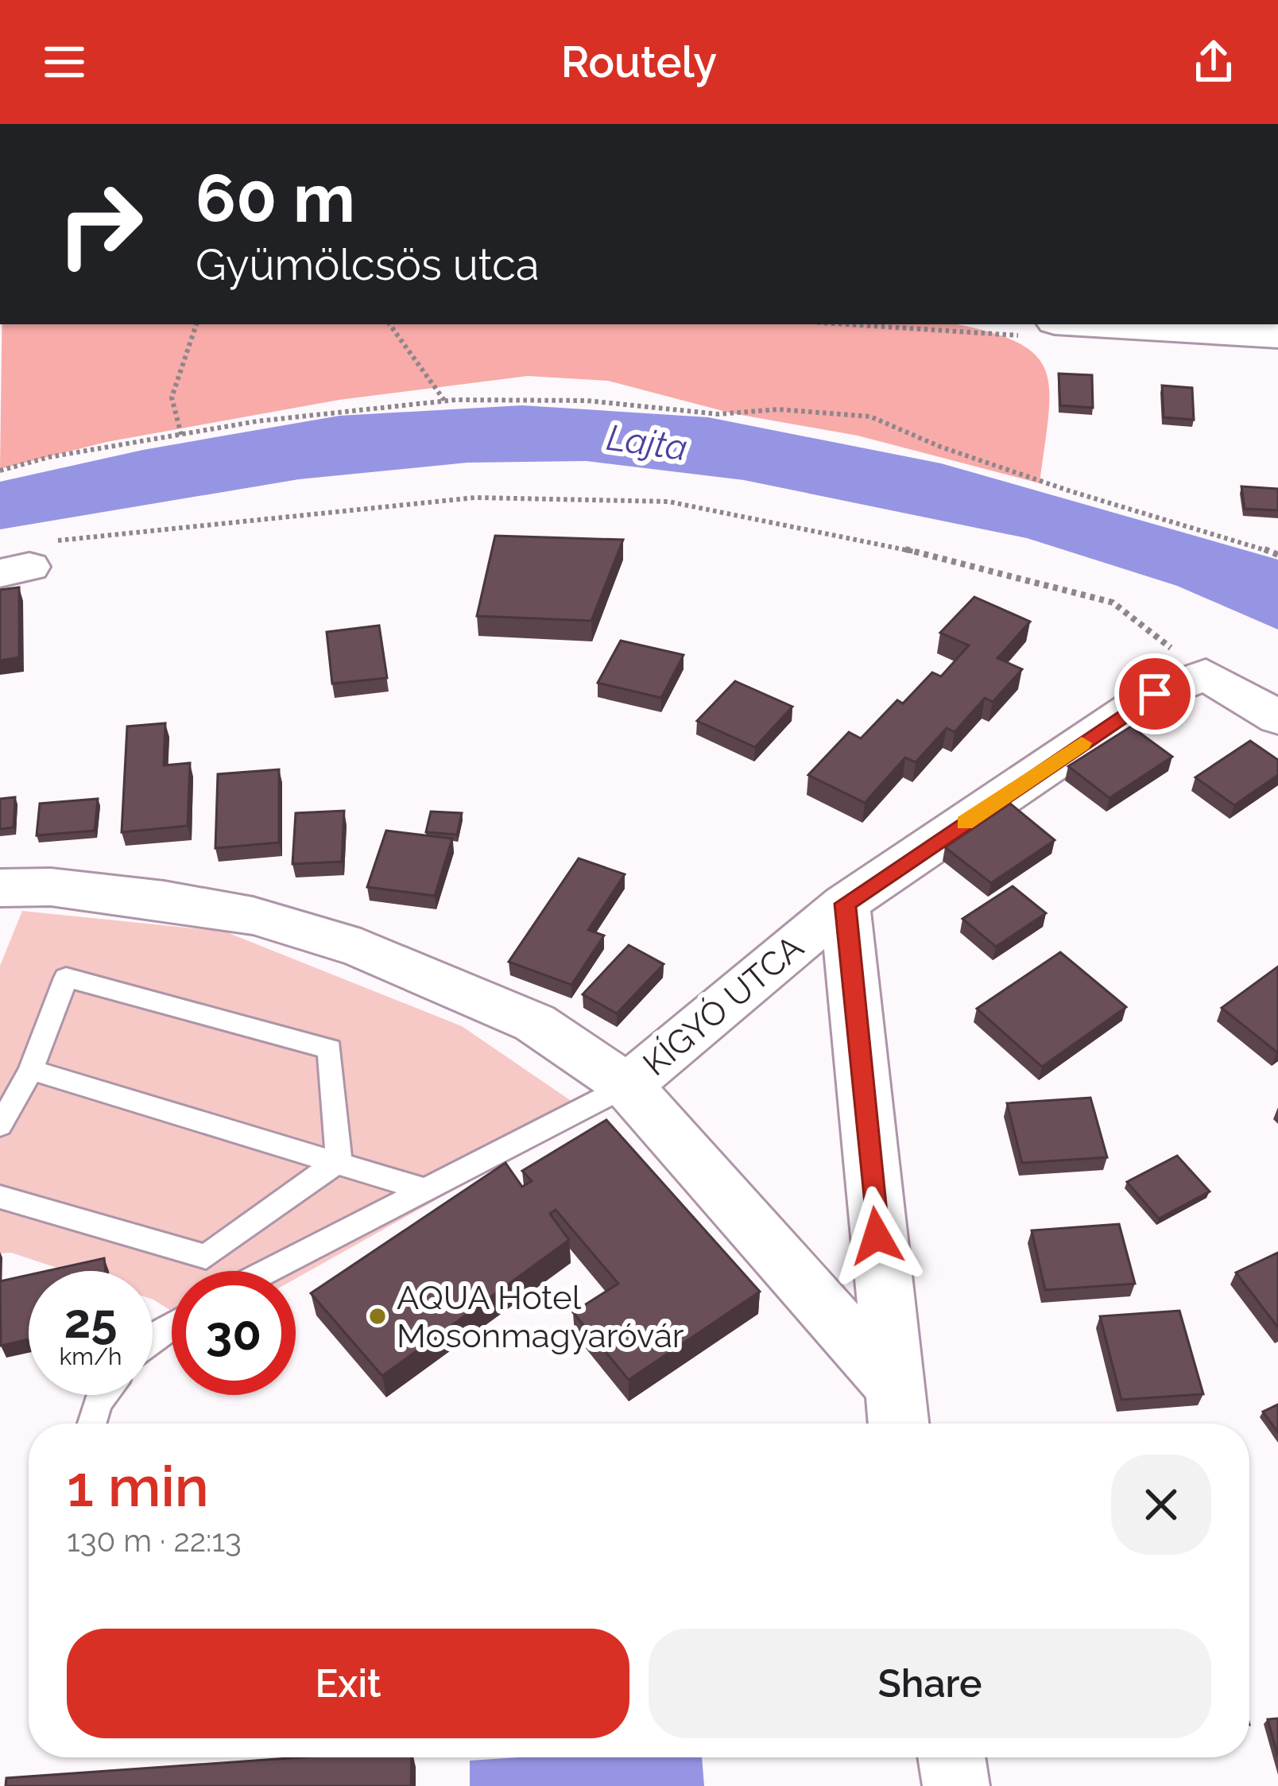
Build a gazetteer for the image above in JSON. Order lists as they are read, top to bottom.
{
  "streets": {
    "street": ["KÍGYÓ UTCA"]
  },
  "water": ["Lajta"],
  "places": ["AQUA Hotel Mosonmagyaróvár"],
  "page": {
    "header": "Routely",
    "turn": ["60 m", "Gyümölcsös utca"],
    "speed": "25 km/h",
    "limit": "30",
    "heading": ["1 min", "130 m · 22:13"],
    "buttons": ["Exit", "Share"]
  }
}
